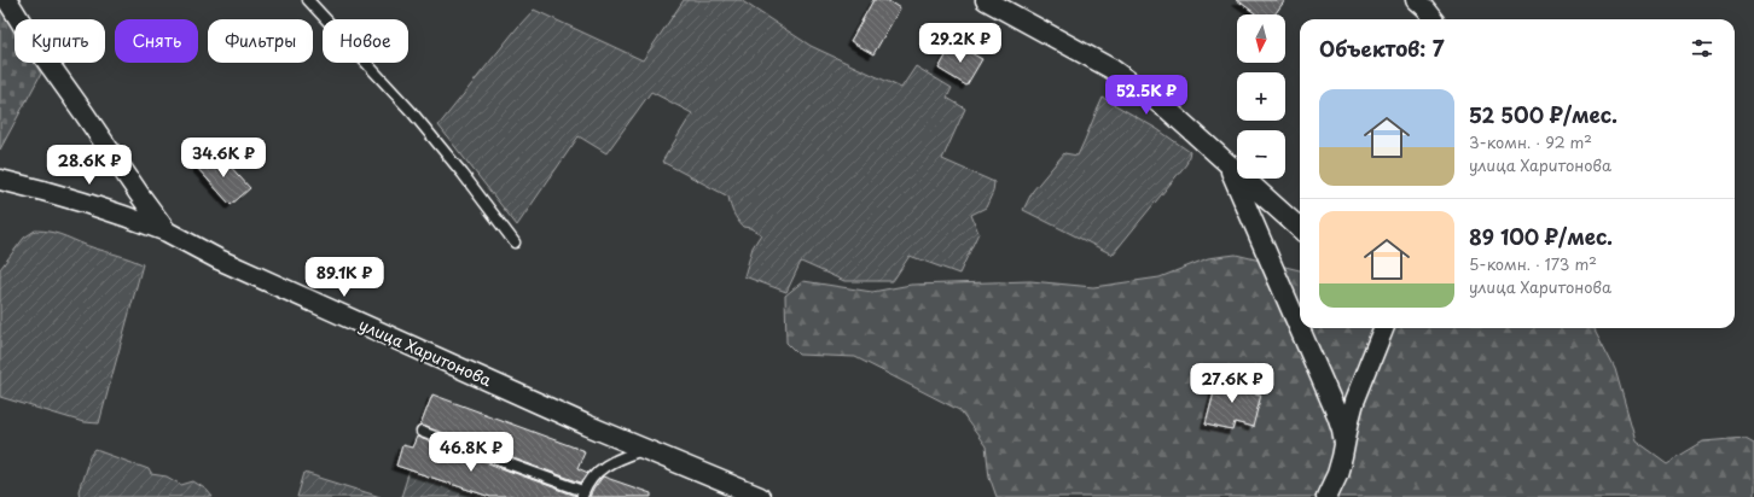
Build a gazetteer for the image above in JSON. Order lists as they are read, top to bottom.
{
  "streets": {
    "street": ["улица Харитонова"]
  },
  "north": "bottom",
  "page": {
    "map_buttons": ["+", "−"],
    "chip": [
      "Купить",
      "Снять",
      "Фильтры",
      "Новое"
    ],
    "heading": "Объектов: 7",
    "price": [
      "29.2K ₽",
      "52.5K ₽",
      "34.6K ₽",
      "28.6K ₽",
      "89.1K ₽",
      "27.6K ₽",
      "46.8K ₽"
    ],
    "list": [
      {
        "name": "52 500 ₽/мес.",
        "note": "3-комн. · 92 m² · улица Харитонова"
      },
      {
        "name": "89 100 ₽/мес.",
        "note": "5-комн. · 173 m² · улица Харитонова"
      }
    ]
  }
}
